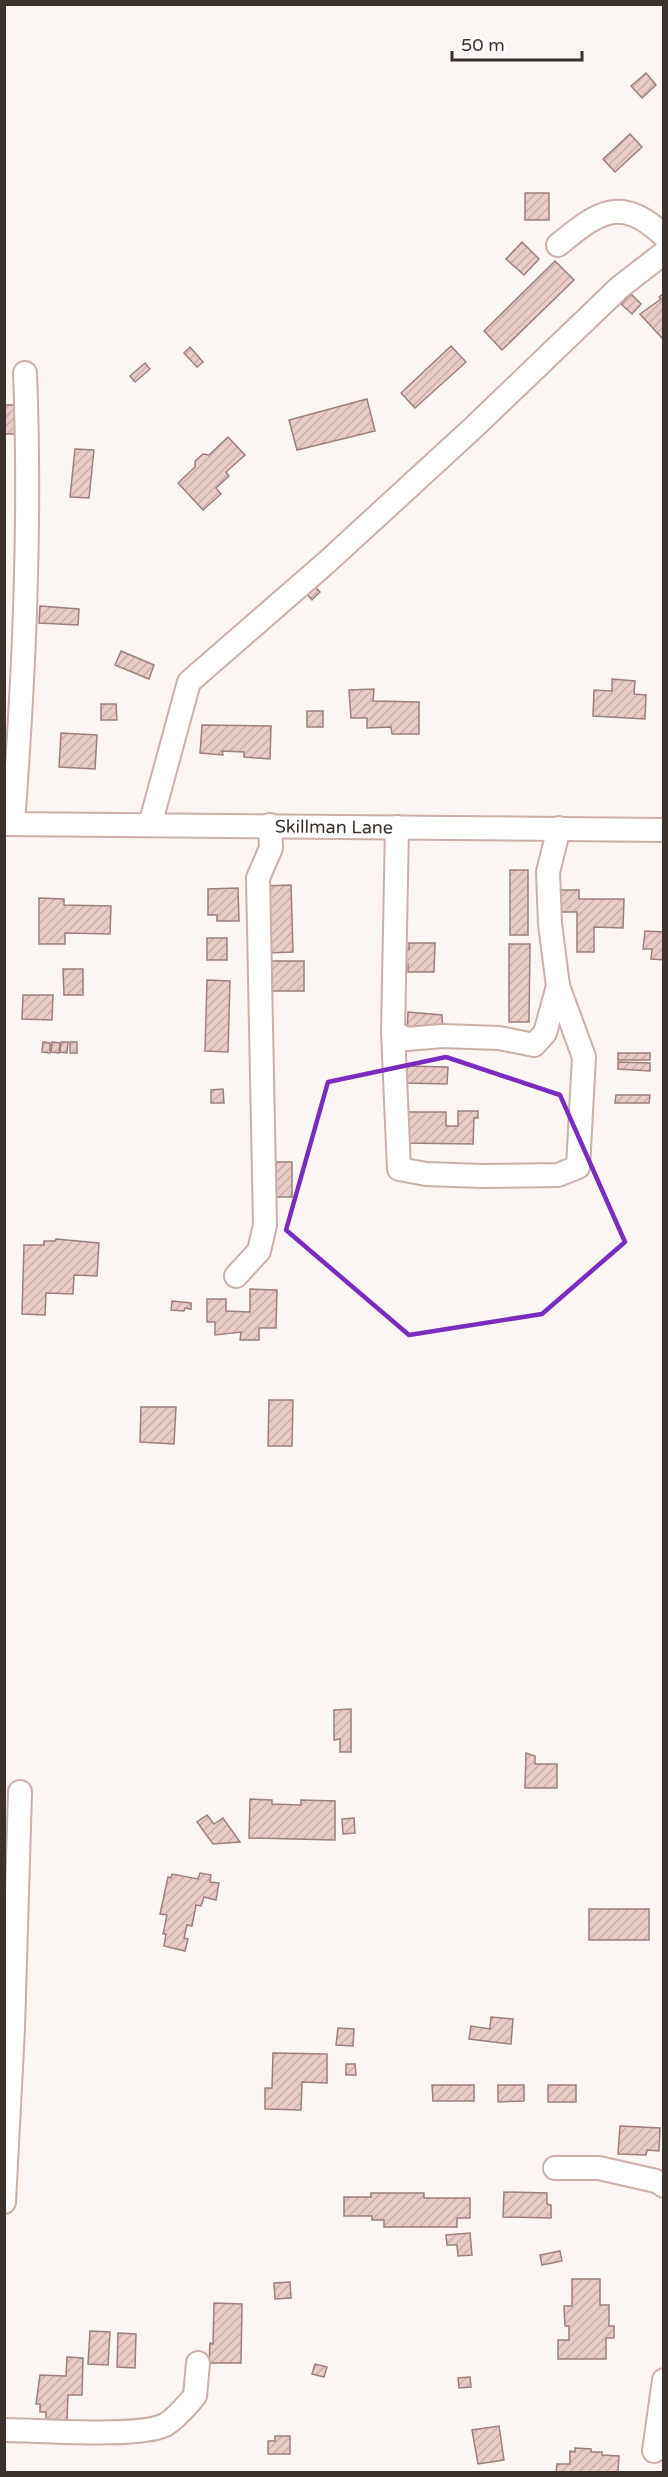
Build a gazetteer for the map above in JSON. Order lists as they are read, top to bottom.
{
  "streets": {
    "street": ["Skillman Lane"]
  },
  "scale_bar": "50 m"
}
